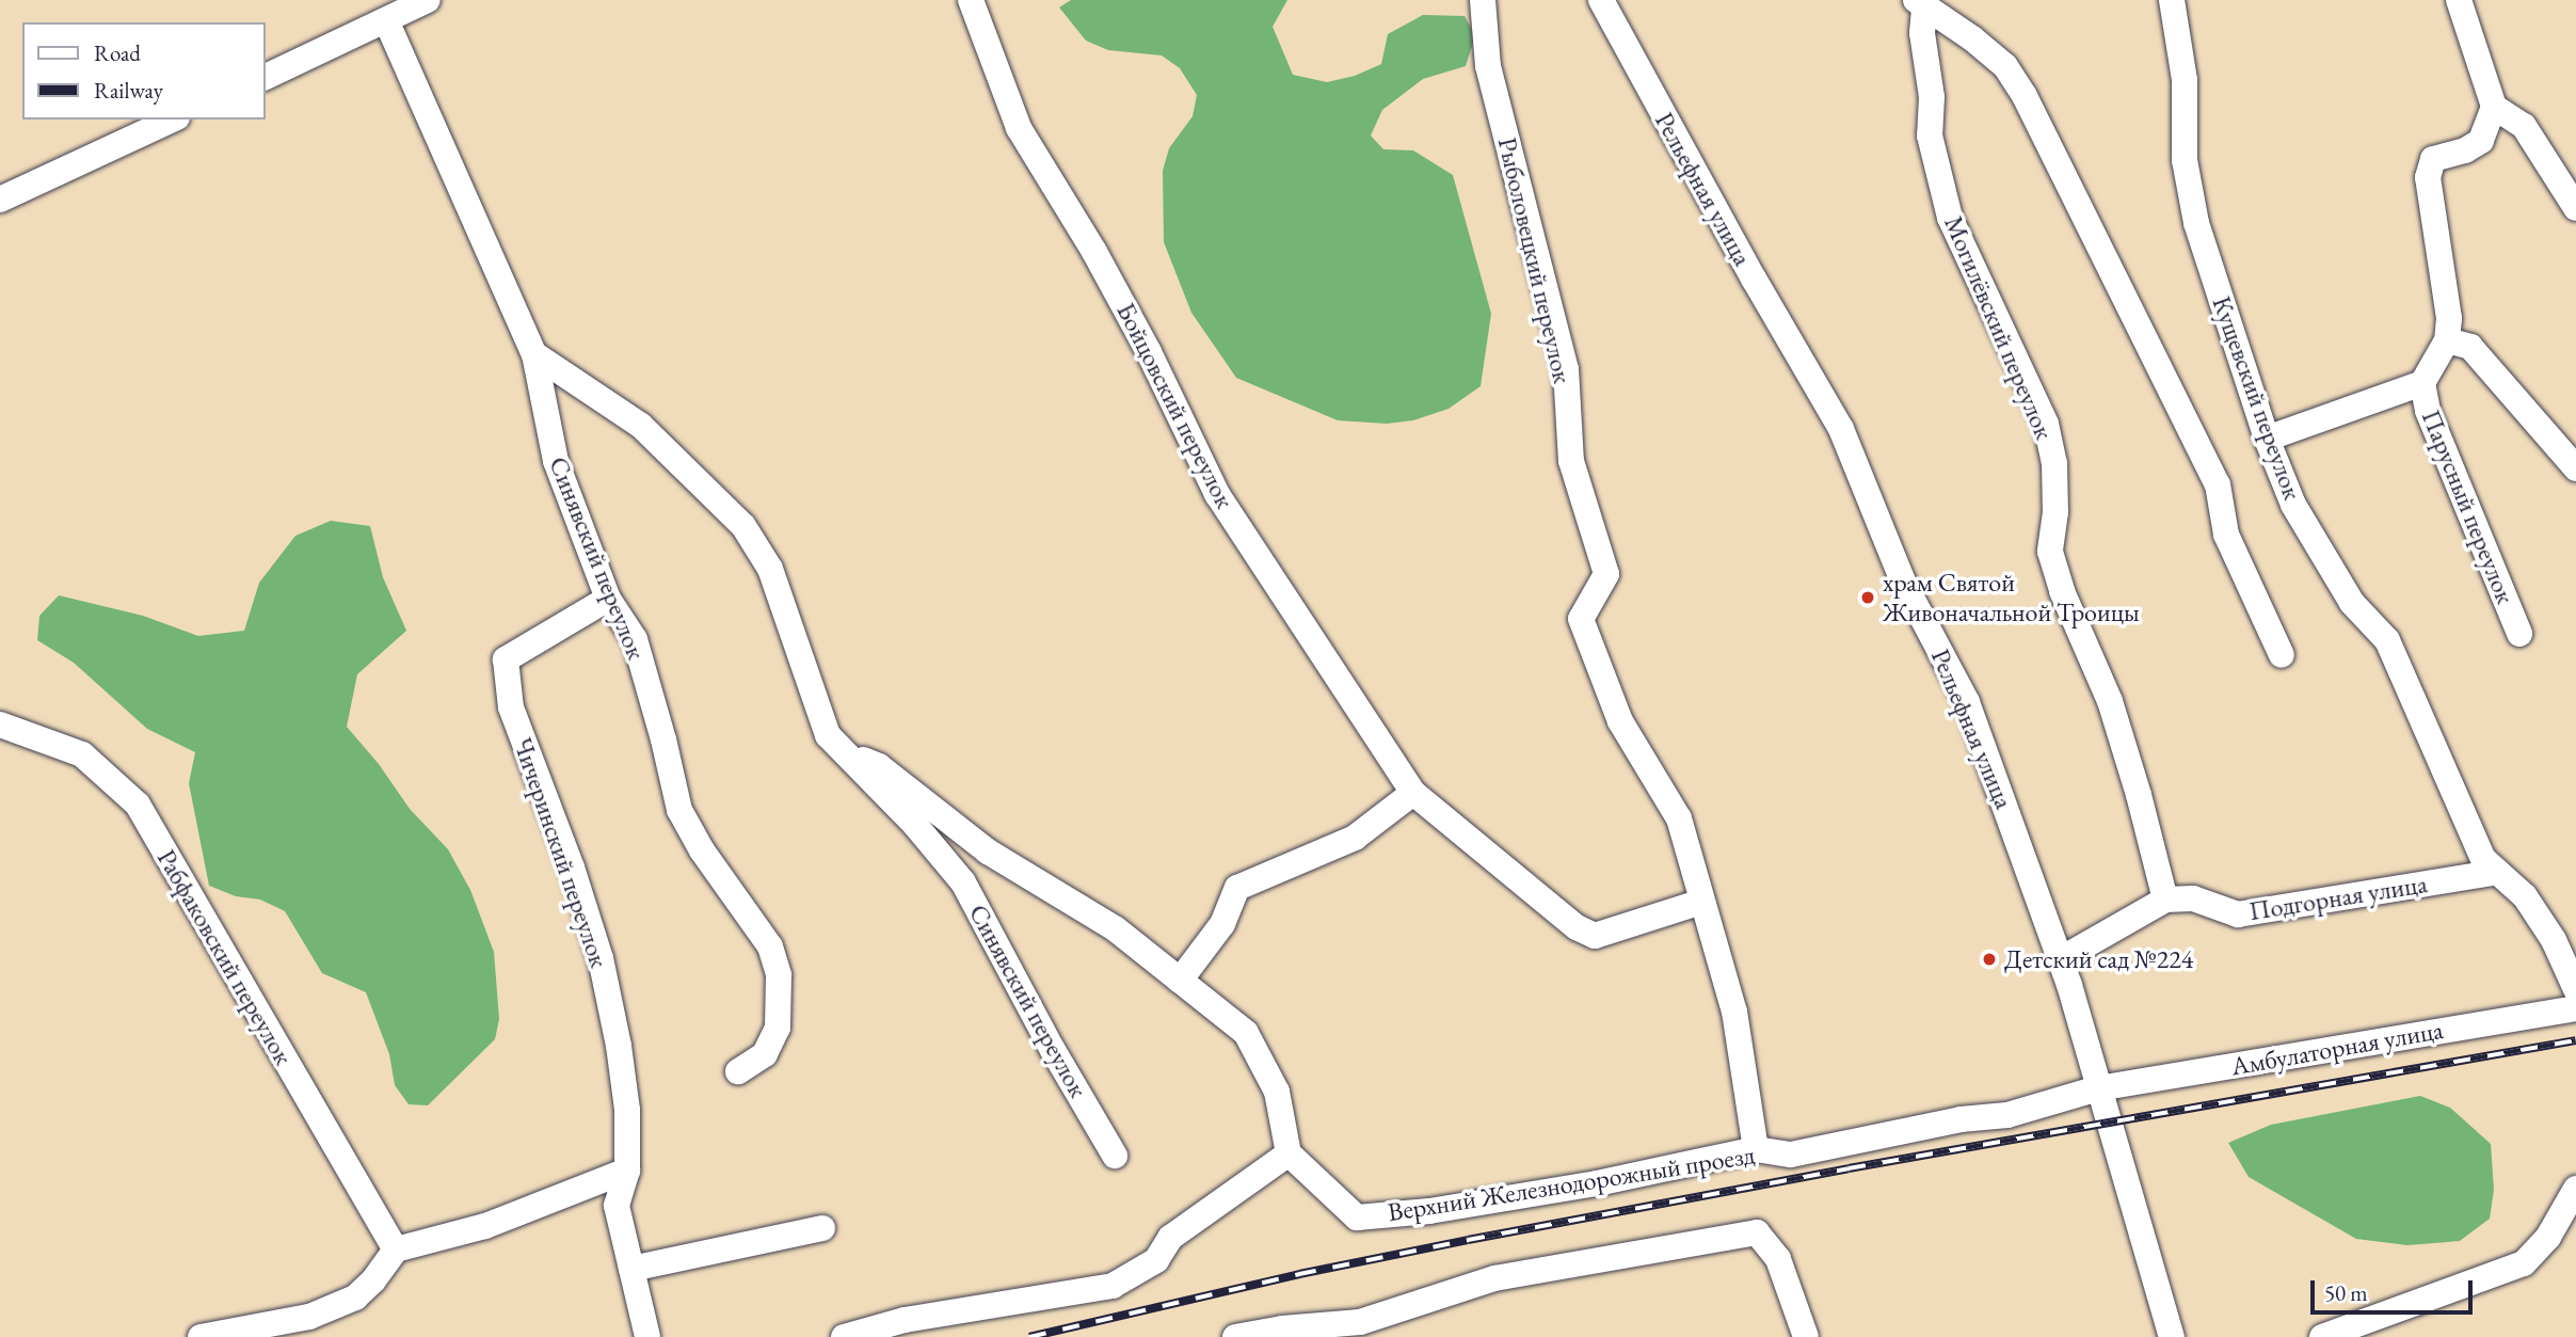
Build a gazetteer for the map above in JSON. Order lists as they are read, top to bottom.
{
  "streets": {
    "street": [
      "Рельефная улица",
      "Рыболовецкий переулок",
      "Могилёвский переулок",
      "Кущевский переулок",
      "Бойцовский переулок",
      "Парусный переулок",
      "Синявский переулок",
      "Чичеринский переулок",
      "Подгорная улица",
      "Рабфаковский переулок",
      "Амбулаторная улица",
      "Верхний Железнодорожный проезд"
    ]
  },
  "crossings": [
    ["Рельефная улица", "Амбулаторная улица"],
    ["Рельефная улица", "Верхний Железнодорожный проезд"],
    ["Рыболовецкий переулок", "Бойцовский переулок"],
    ["Рыболовецкий переулок", "Верхний Железнодорожный проезд"],
    ["Могилёвский переулок", "Подгорная улица"],
    ["Кущевский переулок", "Подгорная улица"],
    ["Синявский переулок", "Чичеринский переулок"],
    ["Амбулаторная улица", "Верхний Железнодорожный проезд"]
  ],
  "places": ["храм Святой Живоначальной Троицы", "Детский сад №224"],
  "legend": ["Road", "Railway"],
  "scale_bar": "50 m"
}
